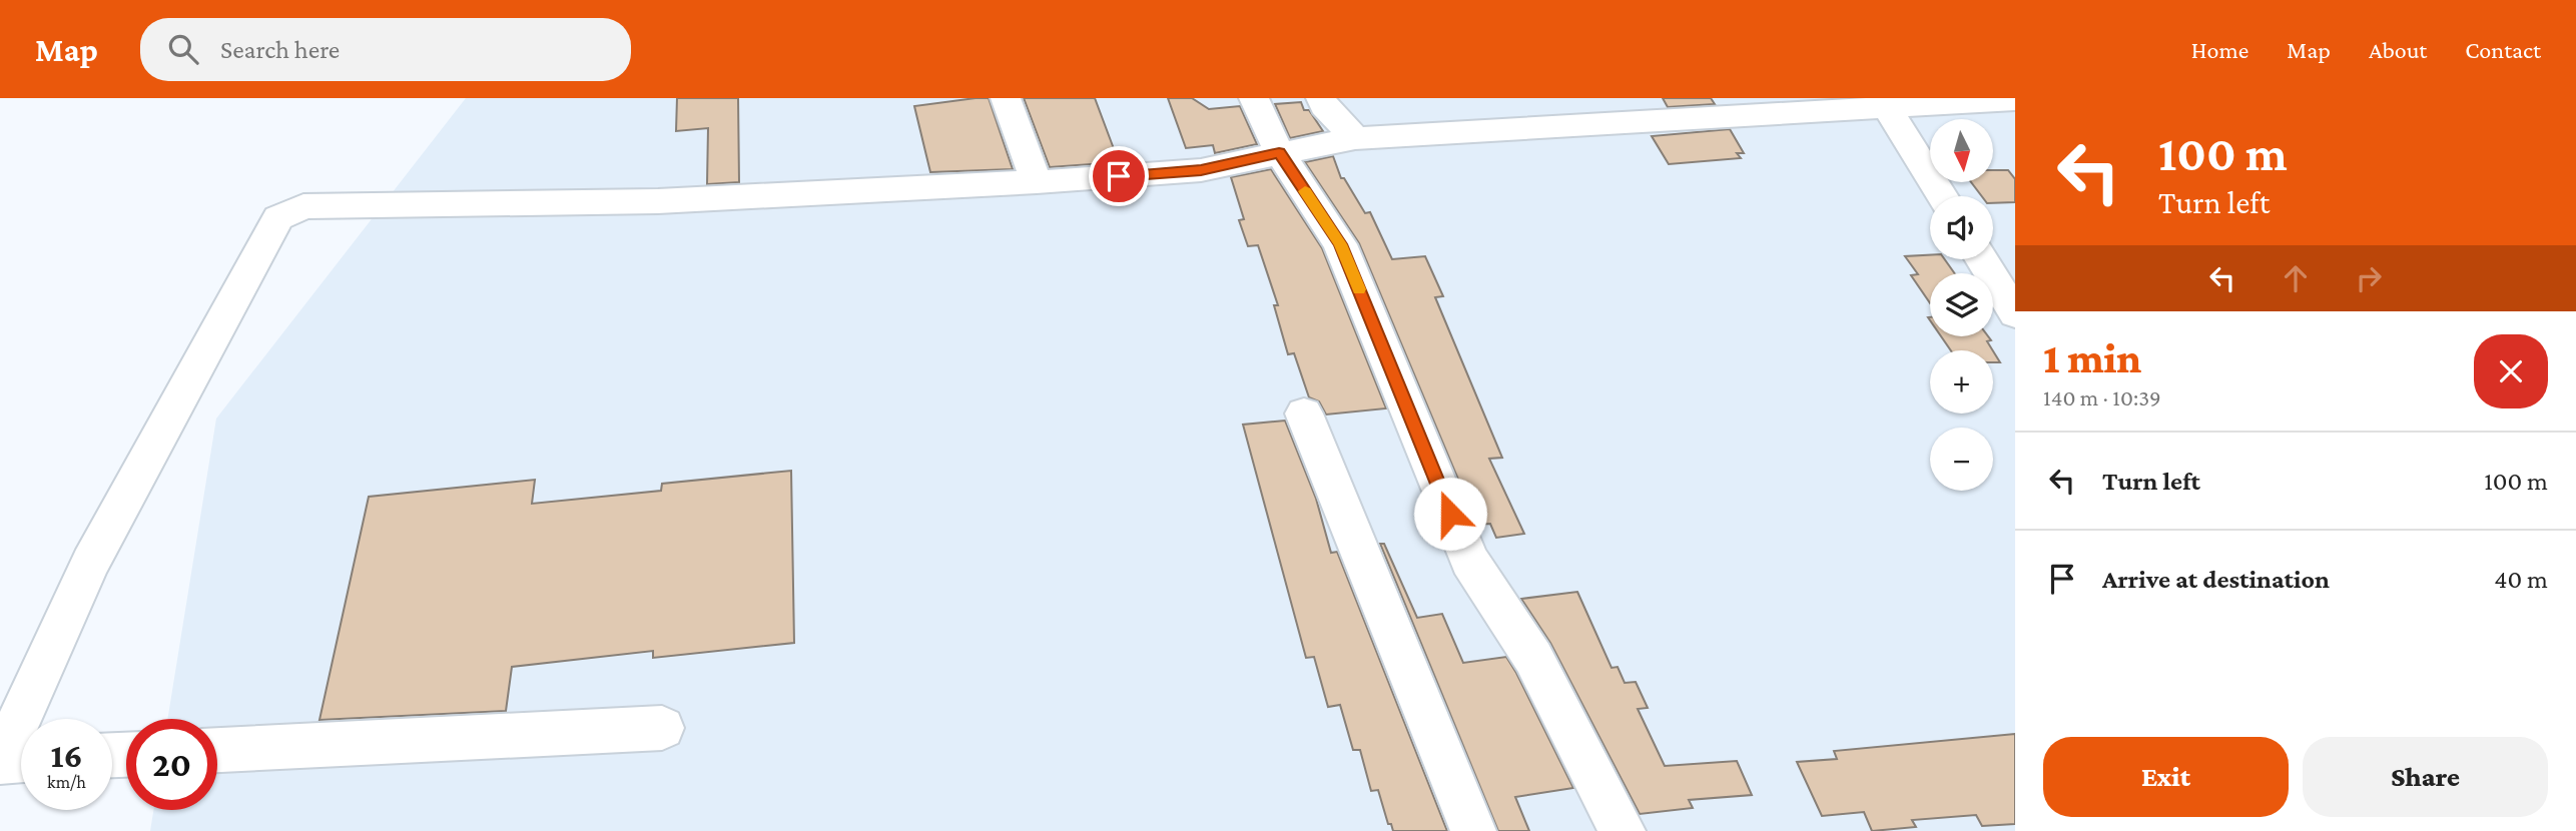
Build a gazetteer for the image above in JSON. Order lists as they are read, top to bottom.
{
  "north": "bottom",
  "page": {
    "header": "Map",
    "search": "Search here",
    "nav": [
      "Home",
      "Map",
      "About",
      "Contact"
    ],
    "turn": ["100 m", "Turn left"],
    "map_buttons": ["+", "−"],
    "heading": ["1 min", "140 m · 10:39"],
    "list": [
      {
        "name": "Turn left",
        "value": "100 m"
      },
      {
        "name": "Arrive at destination",
        "value": "40 m"
      }
    ],
    "speed": "16 km/h",
    "limit": "20",
    "buttons": ["Exit", "Share"]
  }
}
